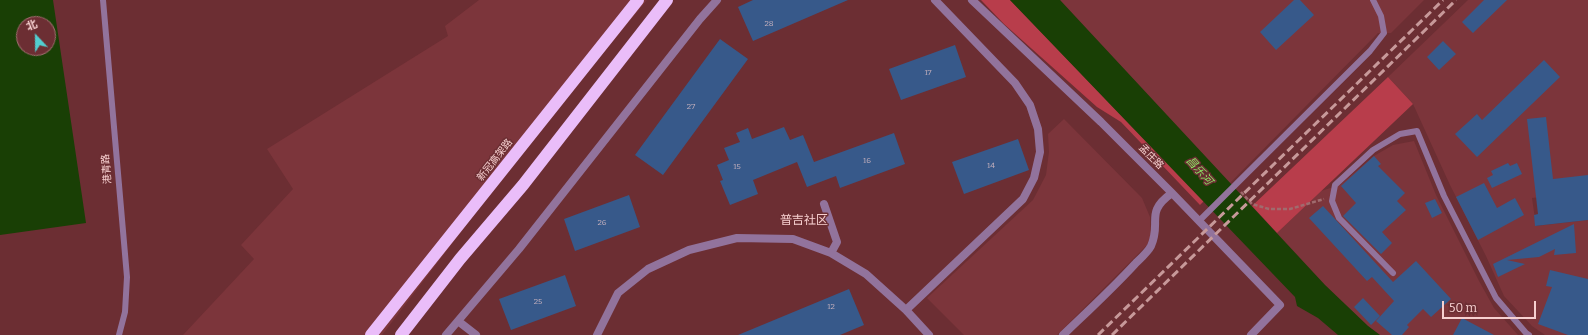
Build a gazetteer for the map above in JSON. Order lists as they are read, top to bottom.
{
  "streets": {
    "highway": ["新冠高架路"],
    "street": ["孟庄路"],
    "lane": ["港青路"]
  },
  "districts": ["普吉社区"],
  "water": ["昌乐河"],
  "house_numbers": [
    "28",
    "17",
    "27",
    "16",
    "14",
    "15",
    "26",
    "25",
    "12"
  ],
  "scale_bar": "50 m",
  "north": "top"
}
